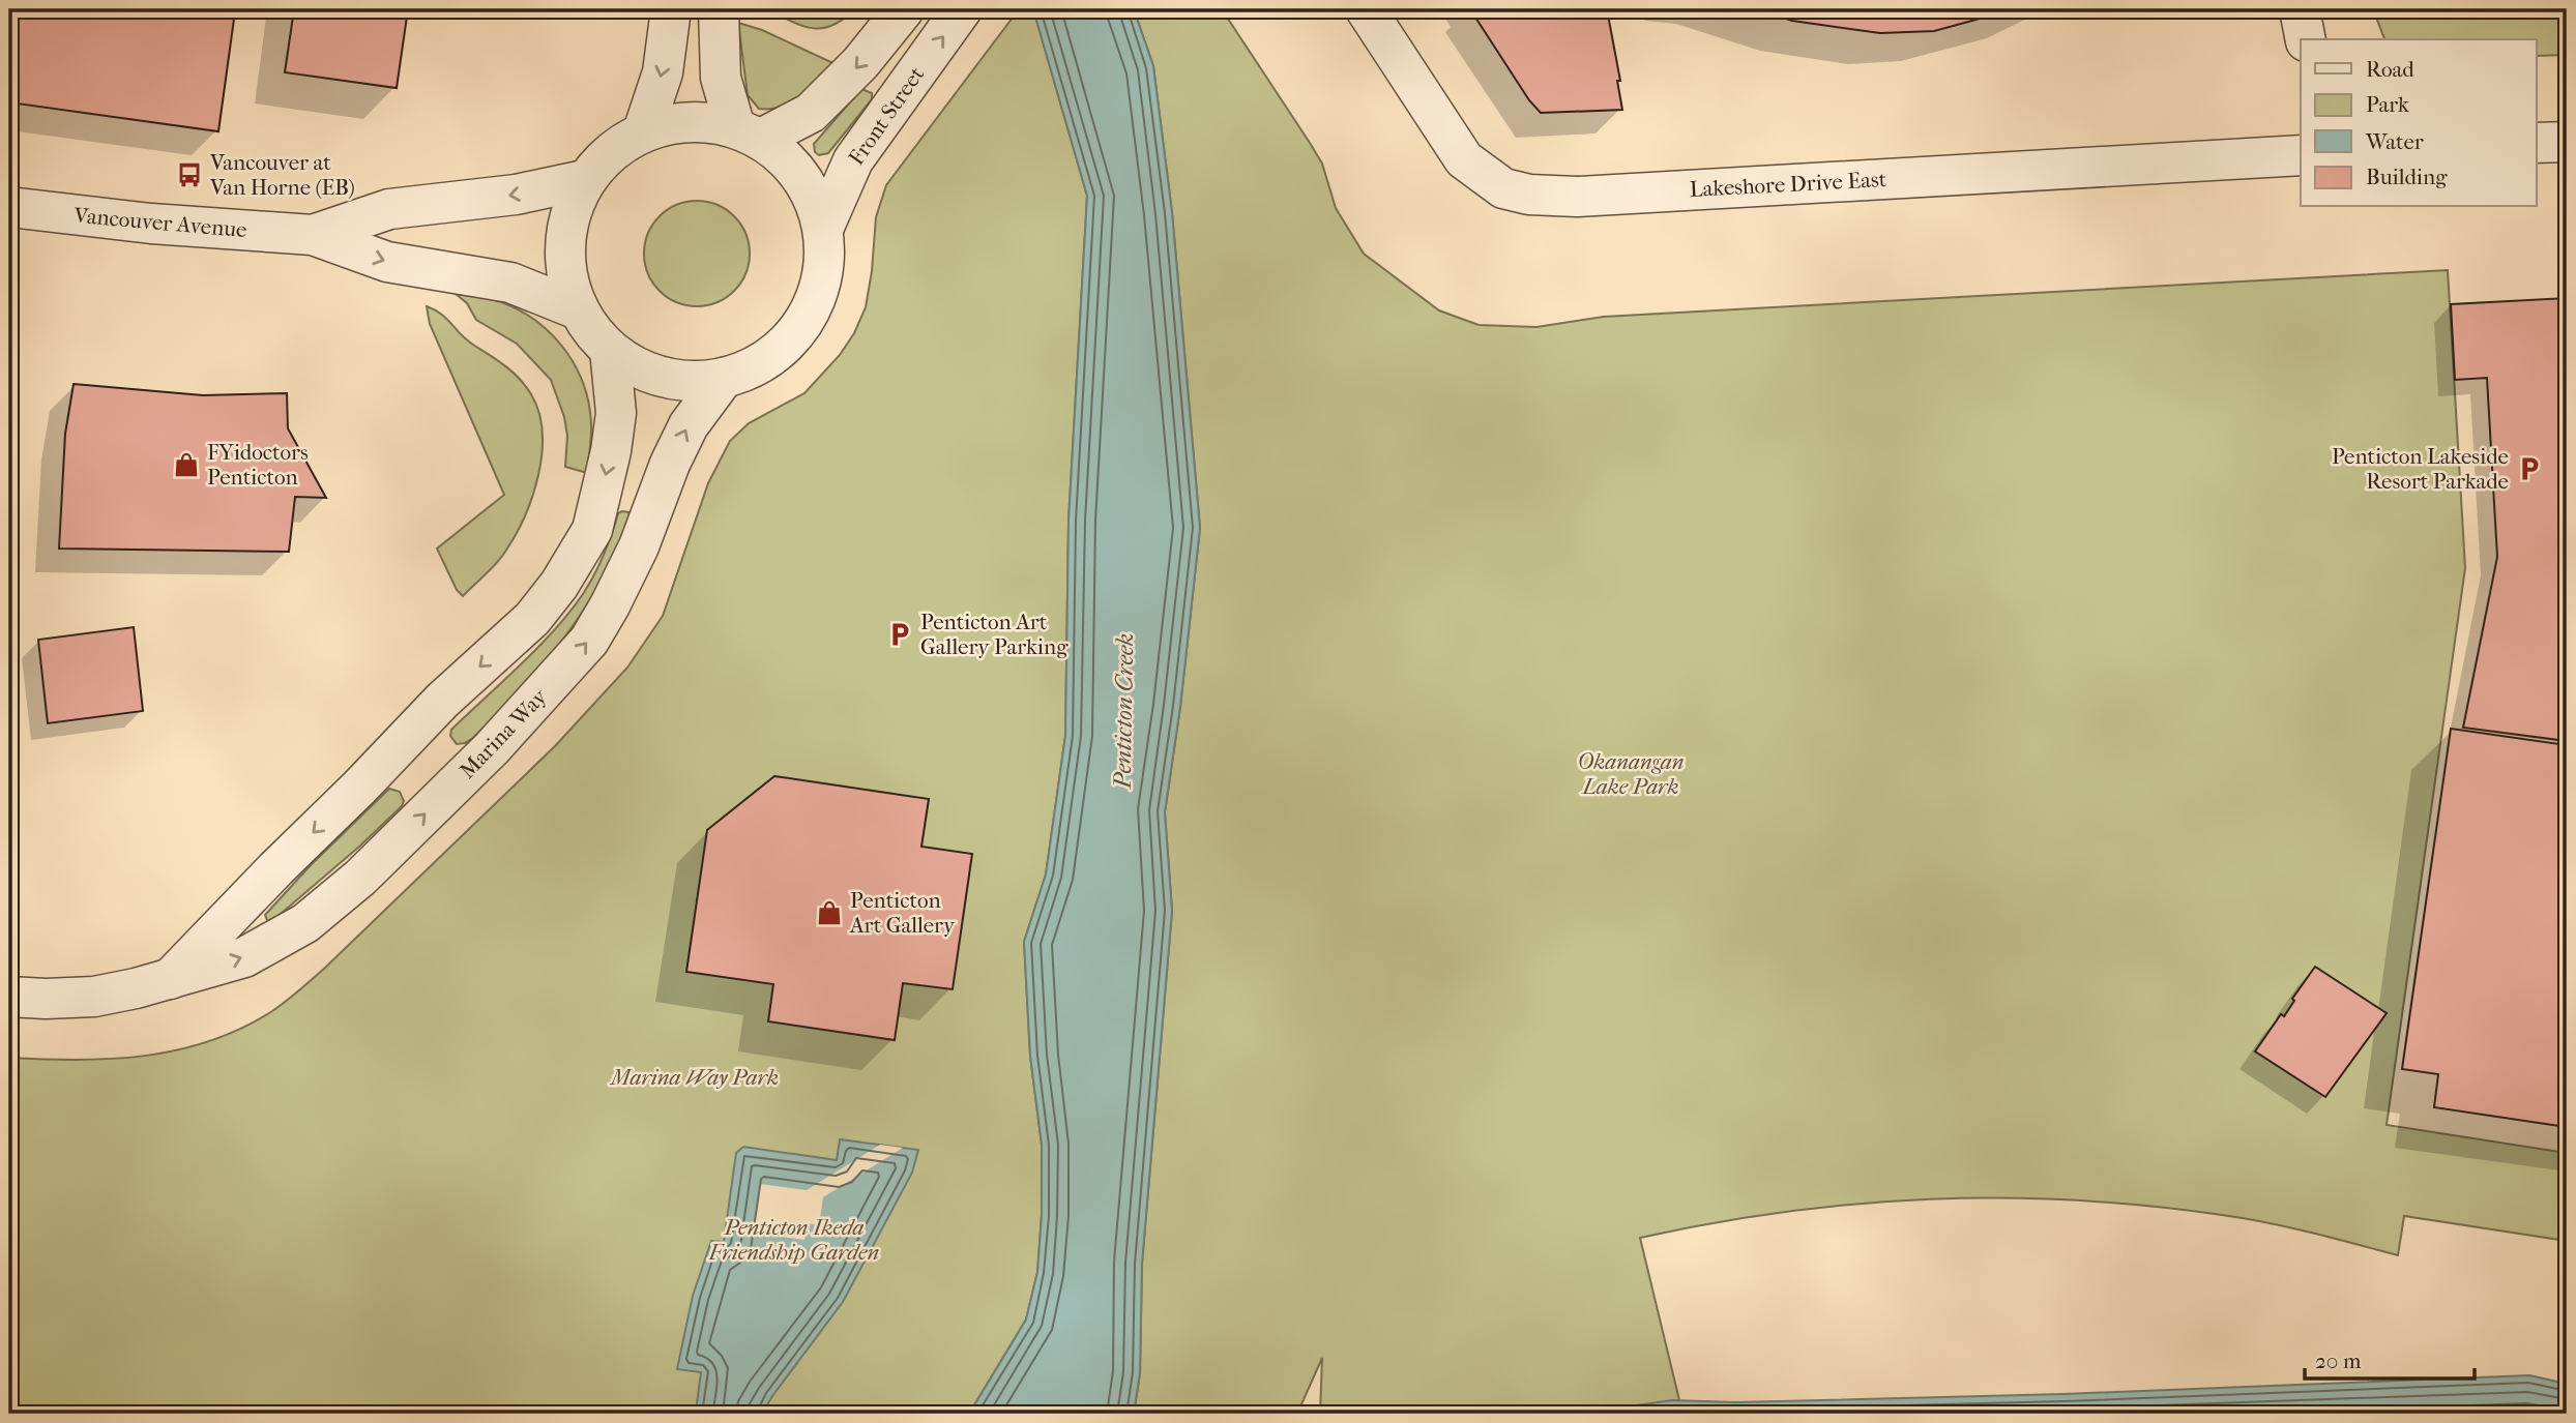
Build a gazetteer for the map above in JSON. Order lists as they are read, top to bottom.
{
  "streets": {
    "street": [
      "Front Street",
      "Lakeshore Drive East",
      "Vancouver Avenue",
      "Marina Way"
    ]
  },
  "water": ["Penticton Creek"],
  "parks": ["Okanangan Lake Park", "Marina Way Park", "Penticton Ikeda Friendship Garden"],
  "places": {
    "bus stop": ["Vancouver at Van Horne (EB)"],
    "shop": ["FYidoctors Penticton", "Penticton Art Gallery"],
    "parking": ["Penticton Lakeside Resort Parkade", "Penticton Art Gallery Parking"]
  },
  "legend": [
    "Road",
    "Park",
    "Water",
    "Building"
  ],
  "scale_bar": "20 m"
}
